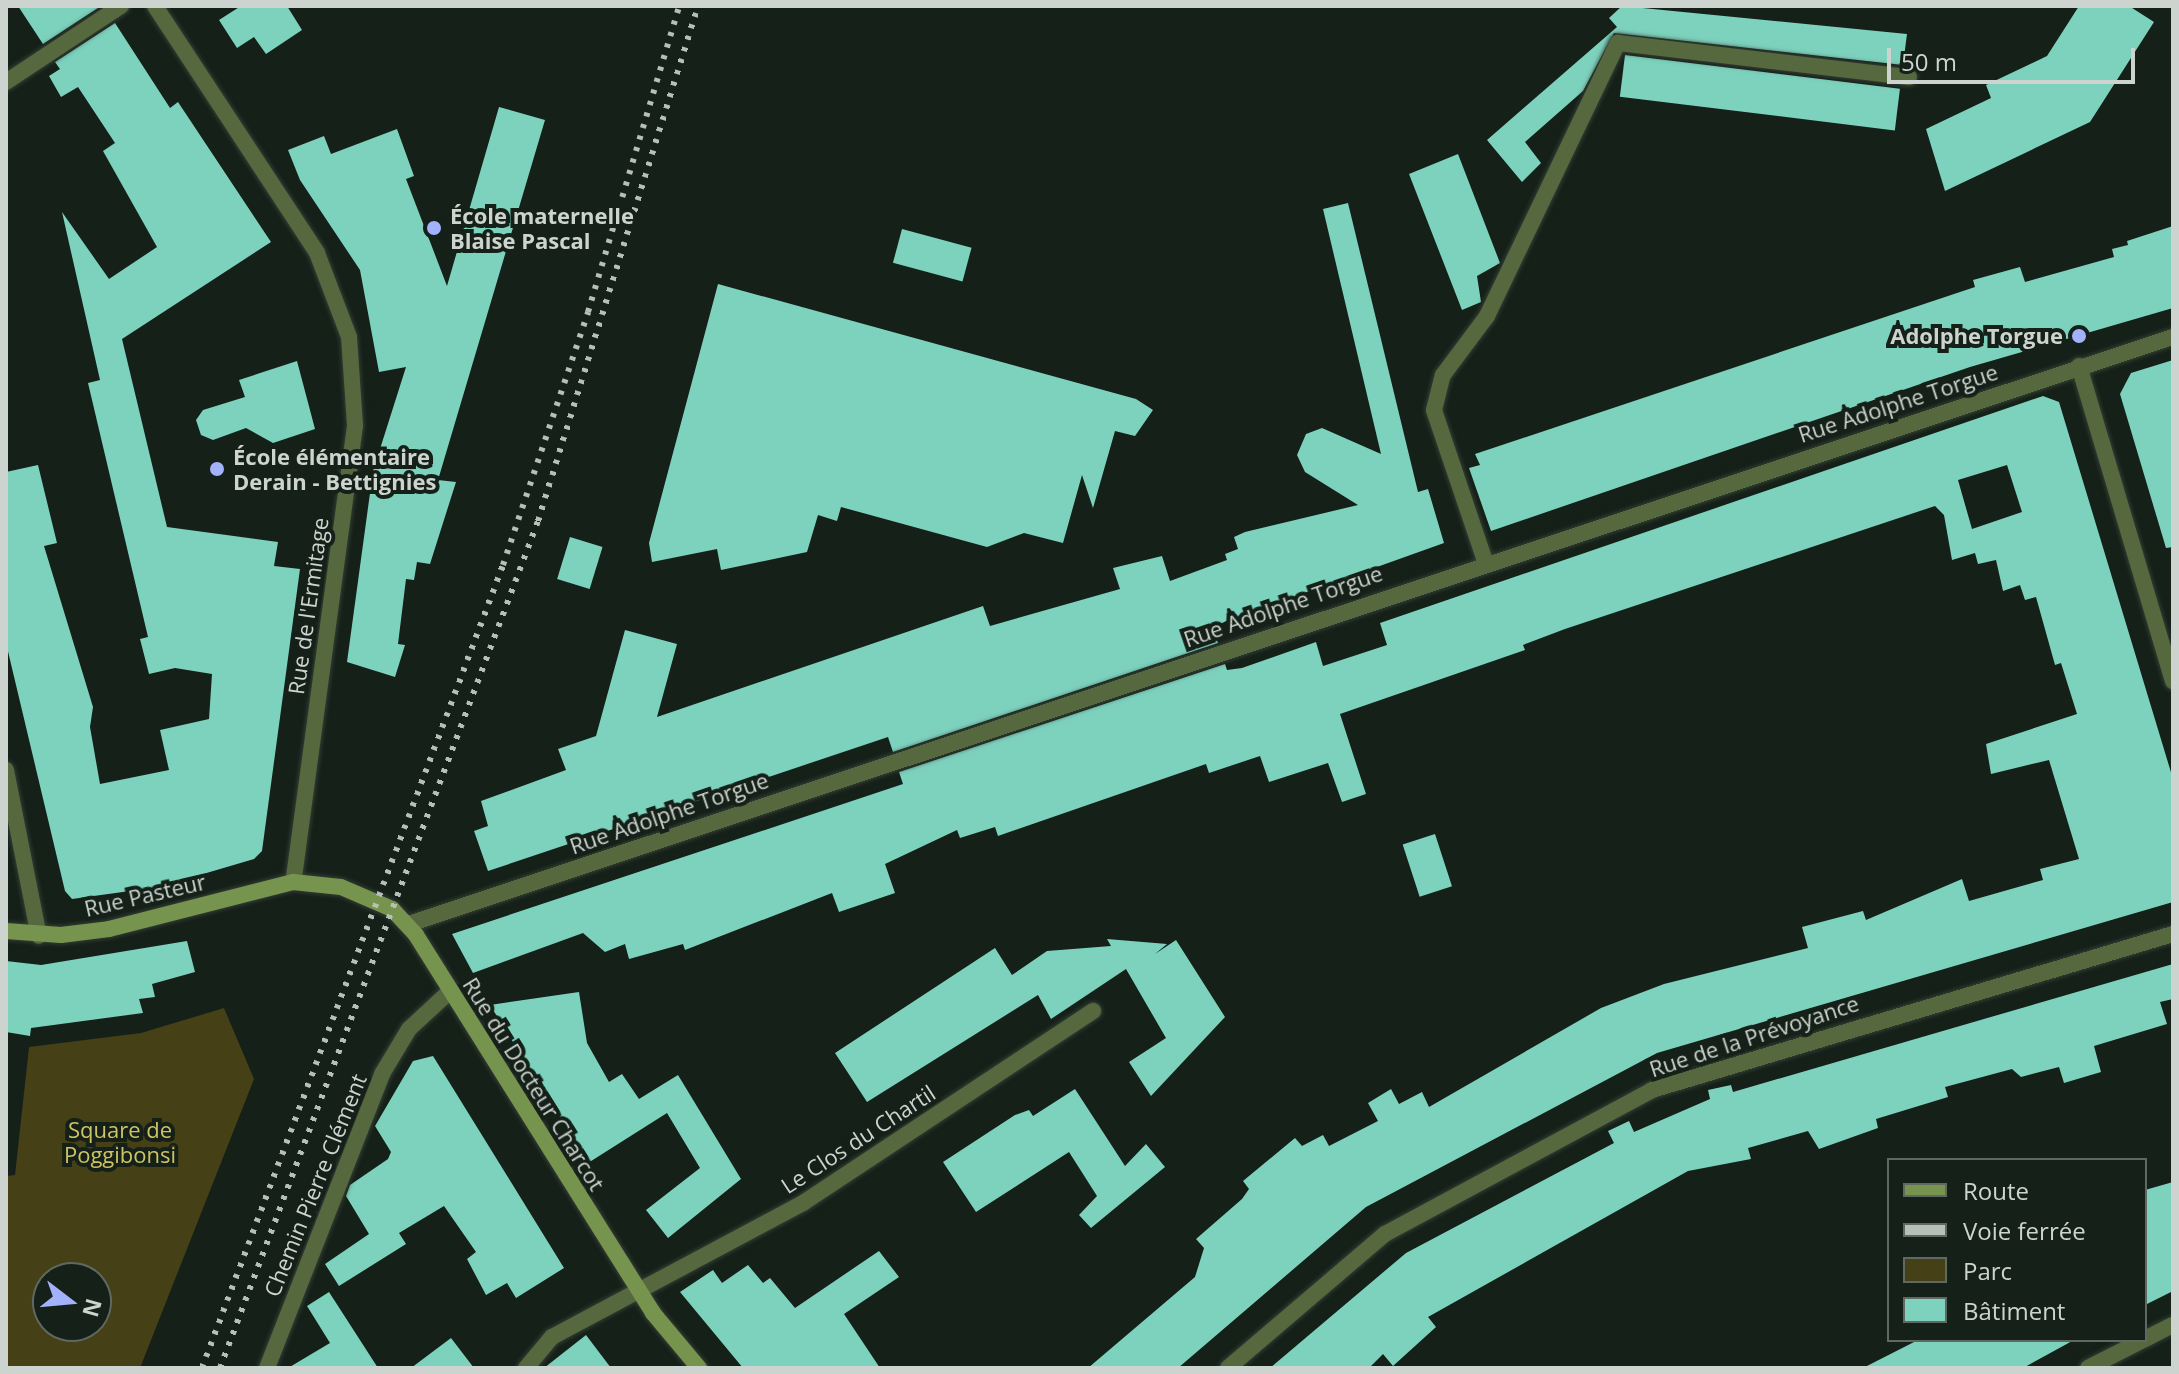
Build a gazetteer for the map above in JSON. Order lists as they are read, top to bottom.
{
  "streets": {
    "street": [
      "Rue Adolphe Torgue",
      "Rue de l'Ermitage",
      "Rue Pasteur",
      "Rue de la Prévoyance",
      "Rue du Docteur Charcot",
      "Le Clos du Chartil",
      "Chemin Pierre Clément"
    ]
  },
  "crossings": [
    ["Rue Adolphe Torgue", "Rue du Docteur Charcot"],
    ["Rue de l'Ermitage", "Rue Pasteur"],
    ["Rue de l'Ermitage", "Rue du Docteur Charcot"],
    ["Rue Pasteur", "Rue du Docteur Charcot"],
    ["Rue du Docteur Charcot", "Le Clos du Chartil"],
    ["Rue du Docteur Charcot", "Chemin Pierre Clément"]
  ],
  "parks": ["Square de Poggibonsi"],
  "places": ["École maternelle Blaise Pascal", "Adolphe Torgue", "École élémentaire Derain - Bettignies"],
  "legend": [
    "Route",
    "Voie ferrée",
    "Parc",
    "Bâtiment"
  ],
  "scale_bar": "50 m",
  "north": "right"
}
